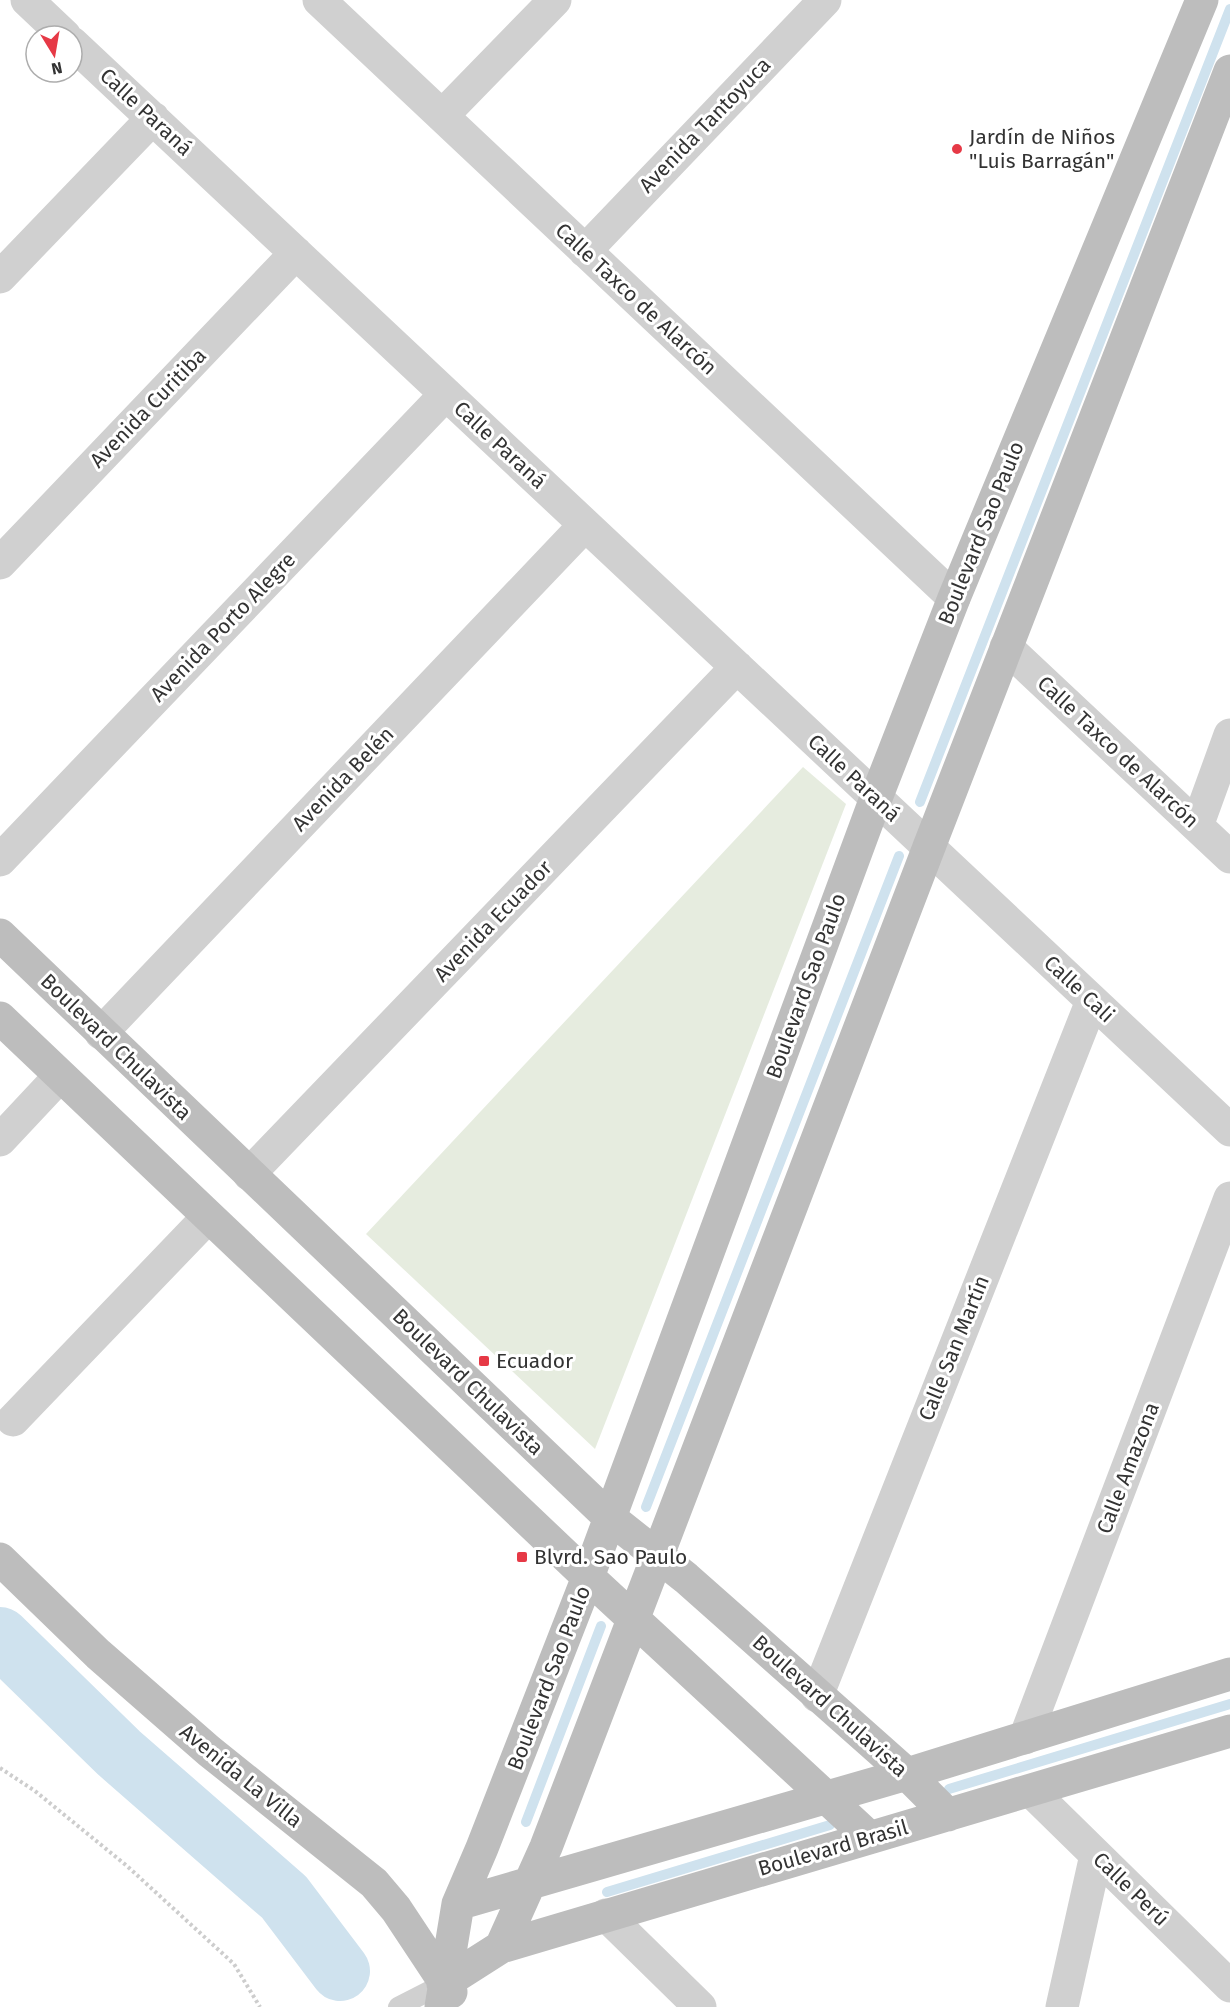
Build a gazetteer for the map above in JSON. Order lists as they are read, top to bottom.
{
  "streets": {
    "main road": [
      "Boulevard Sao Paulo",
      "Boulevard Chulavista",
      "Avenida La Villa",
      "Boulevard Brasil"
    ],
    "street": [
      "Calle Paraná",
      "Avenida Tantoyuca",
      "Calle Taxco de Alarcón",
      "Avenida Curitiba",
      "Avenida Porto Alegre",
      "Avenida Belén",
      "Avenida Ecuador",
      "Calle Cali",
      "Calle San Martín",
      "Calle Amazona",
      "Calle Perú"
    ]
  },
  "crossings": [
    ["Calle Paraná", "Avenida Curitiba"],
    ["Calle Paraná", "Boulevard Sao Paulo"],
    ["Calle Paraná", "Avenida Porto Alegre"],
    ["Calle Paraná", "Avenida Belén"],
    ["Calle Paraná", "Avenida Ecuador"],
    ["Calle Paraná", "Calle Cali"],
    ["Avenida Tantoyuca", "Calle Taxco de Alarcón"],
    ["Calle Taxco de Alarcón", "Boulevard Sao Paulo"],
    ["Boulevard Sao Paulo", "Boulevard Chulavista"],
    ["Boulevard Sao Paulo", "Avenida La Villa"],
    ["Boulevard Sao Paulo", "Boulevard Brasil"],
    ["Avenida Belén", "Boulevard Chulavista"],
    ["Avenida Ecuador", "Boulevard Chulavista"],
    ["Calle Cali", "Calle San Martín"],
    ["Boulevard Chulavista", "Calle San Martín"],
    ["Boulevard Chulavista", "Boulevard Brasil"],
    ["Avenida La Villa", "Boulevard Brasil"],
    ["Boulevard Brasil", "Calle Perú"]
  ],
  "places": {
    "other": ["Jardín de Niños \"Luis Barragán\""],
    "transit": ["Ecuador", "Blvrd. Sao Paulo"]
  },
  "north": "bottom"
}
